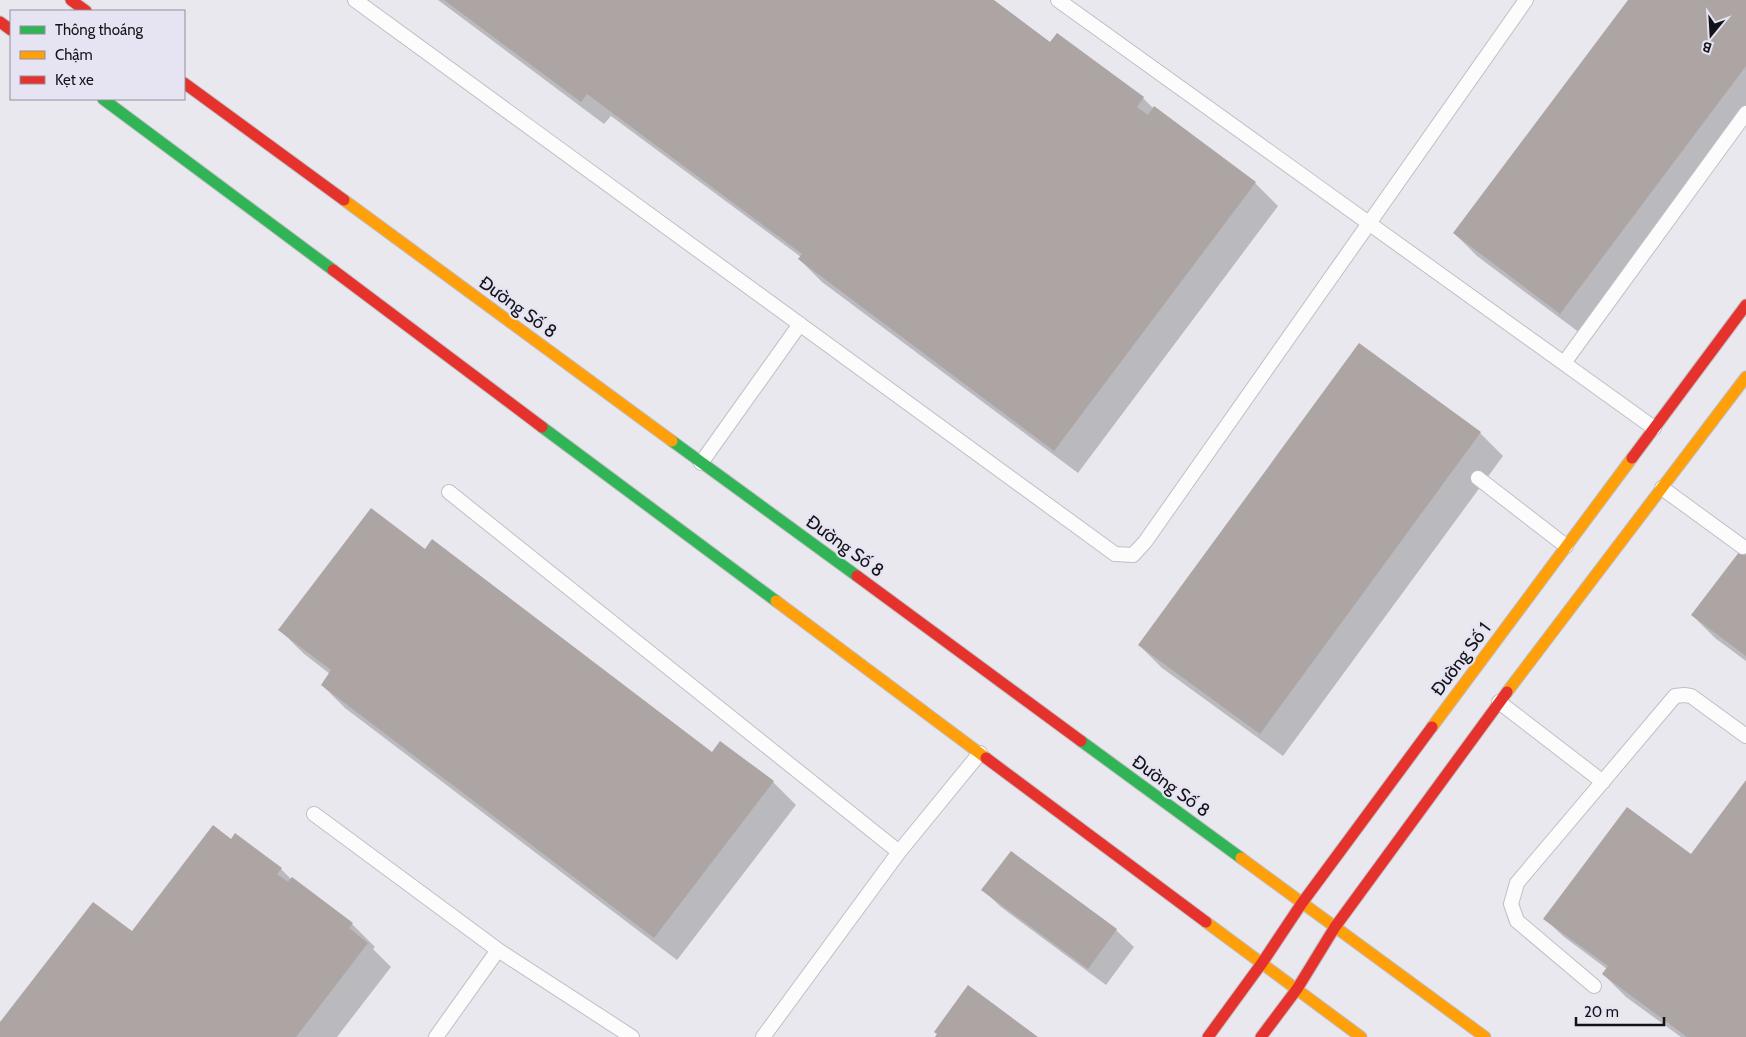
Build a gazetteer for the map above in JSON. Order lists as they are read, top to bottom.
{
  "streets": {
    "street": ["Đường Số 8", "Đường Số 1"]
  },
  "crossings": [
    ["Đường Số 8", "Đường Số 1"]
  ],
  "legend": ["Thông thoáng", "Chậm", "Kẹt xe"],
  "scale_bar": "20 m",
  "north": "bottom"
}
